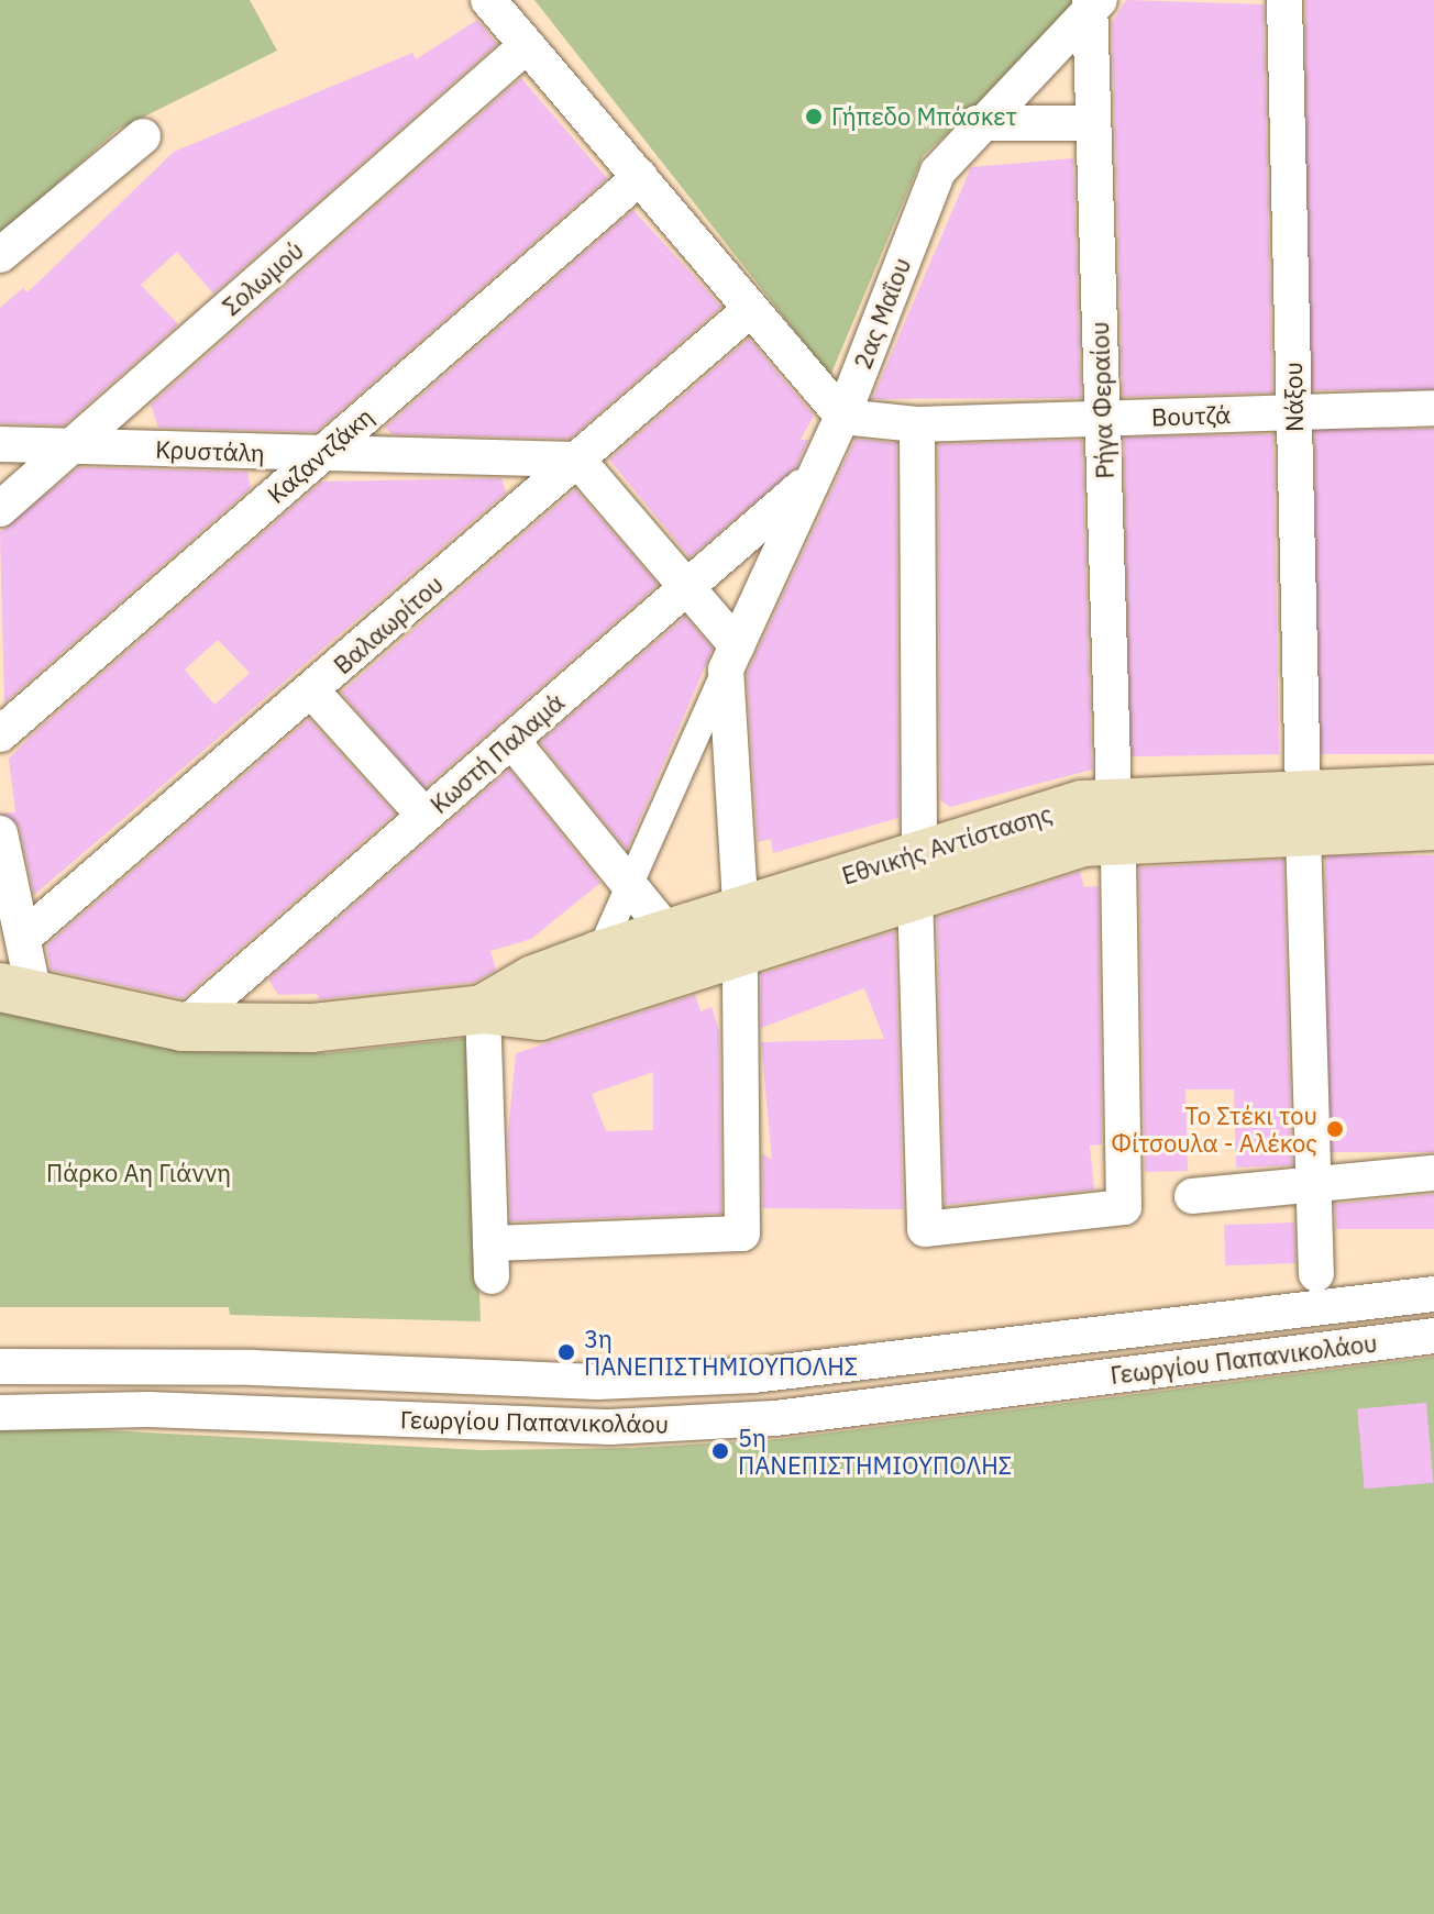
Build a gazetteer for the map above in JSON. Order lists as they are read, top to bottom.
{
  "streets": {
    "main road": ["Εθνικής Αντίστασης"],
    "street": [
      "Σολωμού",
      "2ας Μαΐου",
      "Νάξου",
      "Ρήγα Φεραίου",
      "Βουτζά",
      "Κρυστάλη",
      "Καζαντζάκη",
      "Βαλαωρίτου",
      "Κωστή Παλαμά",
      "Γεωργίου Παπανικολάου"
    ]
  },
  "crossings": [
    ["Σολωμού", "Κρυστάλη"],
    ["2ας Μαΐου", "Ρήγα Φεραίου"],
    ["2ας Μαΐου", "Βουτζά"],
    ["2ας Μαΐου", "Κωστή Παλαμά"],
    ["2ας Μαΐου", "Εθνικής Αντίστασης"],
    ["Νάξου", "Βουτζά"],
    ["Νάξου", "Εθνικής Αντίστασης"],
    ["Ρήγα Φεραίου", "Βουτζά"],
    ["Ρήγα Φεραίου", "Εθνικής Αντίστασης"],
    ["Κρυστάλη", "Καζαντζάκη"],
    ["Κρυστάλη", "Βαλαωρίτου"],
    ["Κωστή Παλαμά", "Εθνικής Αντίστασης"]
  ],
  "parks": ["Πάρκο Αη Γιάννη"],
  "places": [
    "Γήπεδο Μπάσκετ",
    "Το Στέκι του Φίτσουλα - Αλέκος",
    "3η ΠΑΝΕΠΙΣΤΗΜΙΟΥΠΟΛΗΣ",
    "5η ΠΑΝΕΠΙΣΤΗΜΙΟΥΠΟΛΗΣ"
  ]
}
